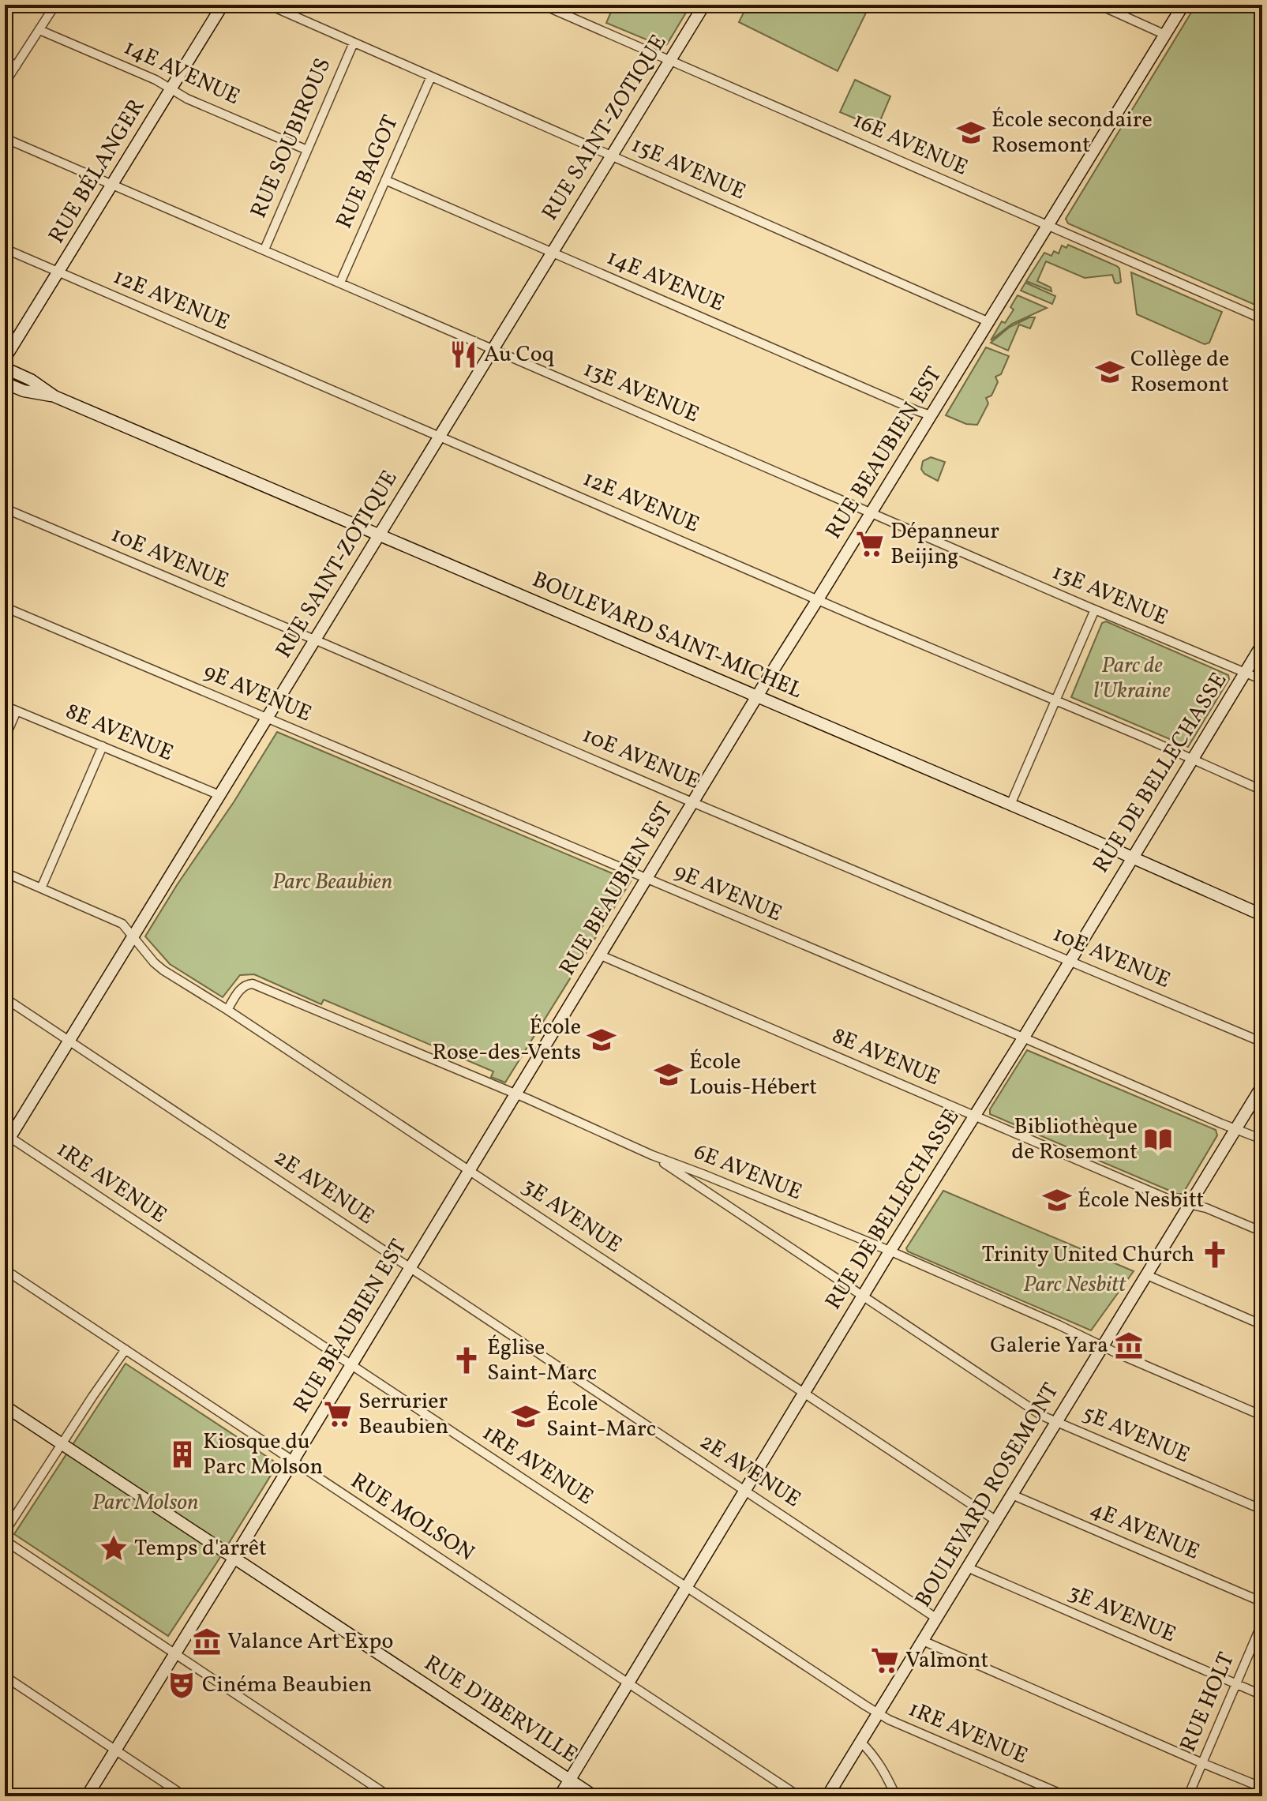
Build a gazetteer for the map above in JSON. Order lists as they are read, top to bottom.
{
  "streets": {
    "street": [
      "14E AVENUE",
      "RUE SAINT-ZOTIQUE",
      "RUE SOUBIROUS",
      "16E AVENUE",
      "15E AVENUE",
      "RUE BÉLANGER",
      "RUE BAGOT",
      "12E AVENUE",
      "13E AVENUE",
      "RUE BEAUBIEN EST",
      "10E AVENUE",
      "BOULEVARD SAINT-MICHEL",
      "9E AVENUE",
      "8E AVENUE",
      "RUE DE BELLECHASSE",
      "6E AVENUE",
      "1RE AVENUE",
      "2E AVENUE",
      "3E AVENUE",
      "5E AVENUE",
      "BOULEVARD ROSEMONT",
      "RUE MOLSON",
      "4E AVENUE",
      "RUE HOLT",
      "RUE D'IBERVILLE"
    ]
  },
  "crossings": [
    ["14E AVENUE", "RUE SAINT-ZOTIQUE"],
    ["14E AVENUE", "RUE SOUBIROUS"],
    ["14E AVENUE", "RUE BÉLANGER"],
    ["14E AVENUE", "RUE BAGOT"],
    ["14E AVENUE", "RUE BEAUBIEN EST"],
    ["RUE SAINT-ZOTIQUE", "16E AVENUE"],
    ["RUE SAINT-ZOTIQUE", "15E AVENUE"],
    ["RUE SAINT-ZOTIQUE", "12E AVENUE"],
    ["RUE SAINT-ZOTIQUE", "13E AVENUE"],
    ["RUE SAINT-ZOTIQUE", "10E AVENUE"],
    ["RUE SAINT-ZOTIQUE", "BOULEVARD SAINT-MICHEL"],
    ["RUE SAINT-ZOTIQUE", "9E AVENUE"],
    ["RUE SAINT-ZOTIQUE", "8E AVENUE"],
    ["RUE SAINT-ZOTIQUE", "1RE AVENUE"],
    ["RUE SAINT-ZOTIQUE", "2E AVENUE"],
    ["RUE SAINT-ZOTIQUE", "3E AVENUE"],
    ["RUE SOUBIROUS", "15E AVENUE"],
    ["RUE SOUBIROUS", "13E AVENUE"],
    ["16E AVENUE", "RUE BEAUBIEN EST"],
    ["15E AVENUE", "RUE BAGOT"],
    ["15E AVENUE", "RUE BEAUBIEN EST"],
    ["RUE BÉLANGER", "12E AVENUE"],
    ["RUE BÉLANGER", "13E AVENUE"],
    ["RUE BAGOT", "13E AVENUE"],
    ["12E AVENUE", "RUE BEAUBIEN EST"],
    ["12E AVENUE", "RUE DE BELLECHASSE"],
    ["13E AVENUE", "RUE BEAUBIEN EST"],
    ["13E AVENUE", "RUE DE BELLECHASSE"],
    ["RUE BEAUBIEN EST", "10E AVENUE"],
    ["RUE BEAUBIEN EST", "BOULEVARD SAINT-MICHEL"],
    ["RUE BEAUBIEN EST", "9E AVENUE"],
    ["RUE BEAUBIEN EST", "8E AVENUE"],
    ["RUE BEAUBIEN EST", "6E AVENUE"],
    ["RUE BEAUBIEN EST", "1RE AVENUE"],
    ["RUE BEAUBIEN EST", "2E AVENUE"],
    ["RUE BEAUBIEN EST", "3E AVENUE"],
    ["RUE BEAUBIEN EST", "RUE MOLSON"],
    ["RUE BEAUBIEN EST", "RUE D'IBERVILLE"],
    ["10E AVENUE", "RUE DE BELLECHASSE"],
    ["BOULEVARD SAINT-MICHEL", "RUE DE BELLECHASSE"],
    ["9E AVENUE", "RUE DE BELLECHASSE"],
    ["9E AVENUE", "BOULEVARD ROSEMONT"],
    ["8E AVENUE", "RUE DE BELLECHASSE"],
    ["8E AVENUE", "BOULEVARD ROSEMONT"],
    ["RUE DE BELLECHASSE", "6E AVENUE"],
    ["RUE DE BELLECHASSE", "1RE AVENUE"],
    ["RUE DE BELLECHASSE", "2E AVENUE"],
    ["RUE DE BELLECHASSE", "3E AVENUE"],
    ["RUE DE BELLECHASSE", "5E AVENUE"],
    ["RUE DE BELLECHASSE", "RUE MOLSON"],
    ["RUE DE BELLECHASSE", "RUE D'IBERVILLE"],
    ["6E AVENUE", "3E AVENUE"],
    ["6E AVENUE", "5E AVENUE"],
    ["6E AVENUE", "BOULEVARD ROSEMONT"],
    ["1RE AVENUE", "BOULEVARD ROSEMONT"],
    ["2E AVENUE", "BOULEVARD ROSEMONT"],
    ["3E AVENUE", "BOULEVARD ROSEMONT"],
    ["3E AVENUE", "RUE HOLT"],
    ["5E AVENUE", "BOULEVARD ROSEMONT"],
    ["BOULEVARD ROSEMONT", "4E AVENUE"]
  ],
  "parks": [
    "Parc de l'Ukraine",
    "Parc Beaubien",
    "Parc Nesbitt",
    "Parc Molson"
  ],
  "places": {
    "school or university": [
      "École secondaire Rosemont",
      "Collège de Rosemont",
      "École Rose-des-Vents",
      "École Louis-Hébert",
      "École Nesbitt",
      "École Saint-Marc"
    ],
    "restaurant": ["Au Coq"],
    "supermarket": ["Dépanneur Beijing", "Serrurier Beaubien", "Valmont"],
    "library": ["Bibliothèque de Rosemont"],
    "church": ["Trinity United Church", "Église Saint-Marc"],
    "museum": ["Galerie Yara", "Valance Art Expo"],
    "building": ["Kiosque du Parc Molson"],
    "place": ["Temps d'arrêt"],
    "theatre": ["Cinéma Beaubien"]
  }
}
